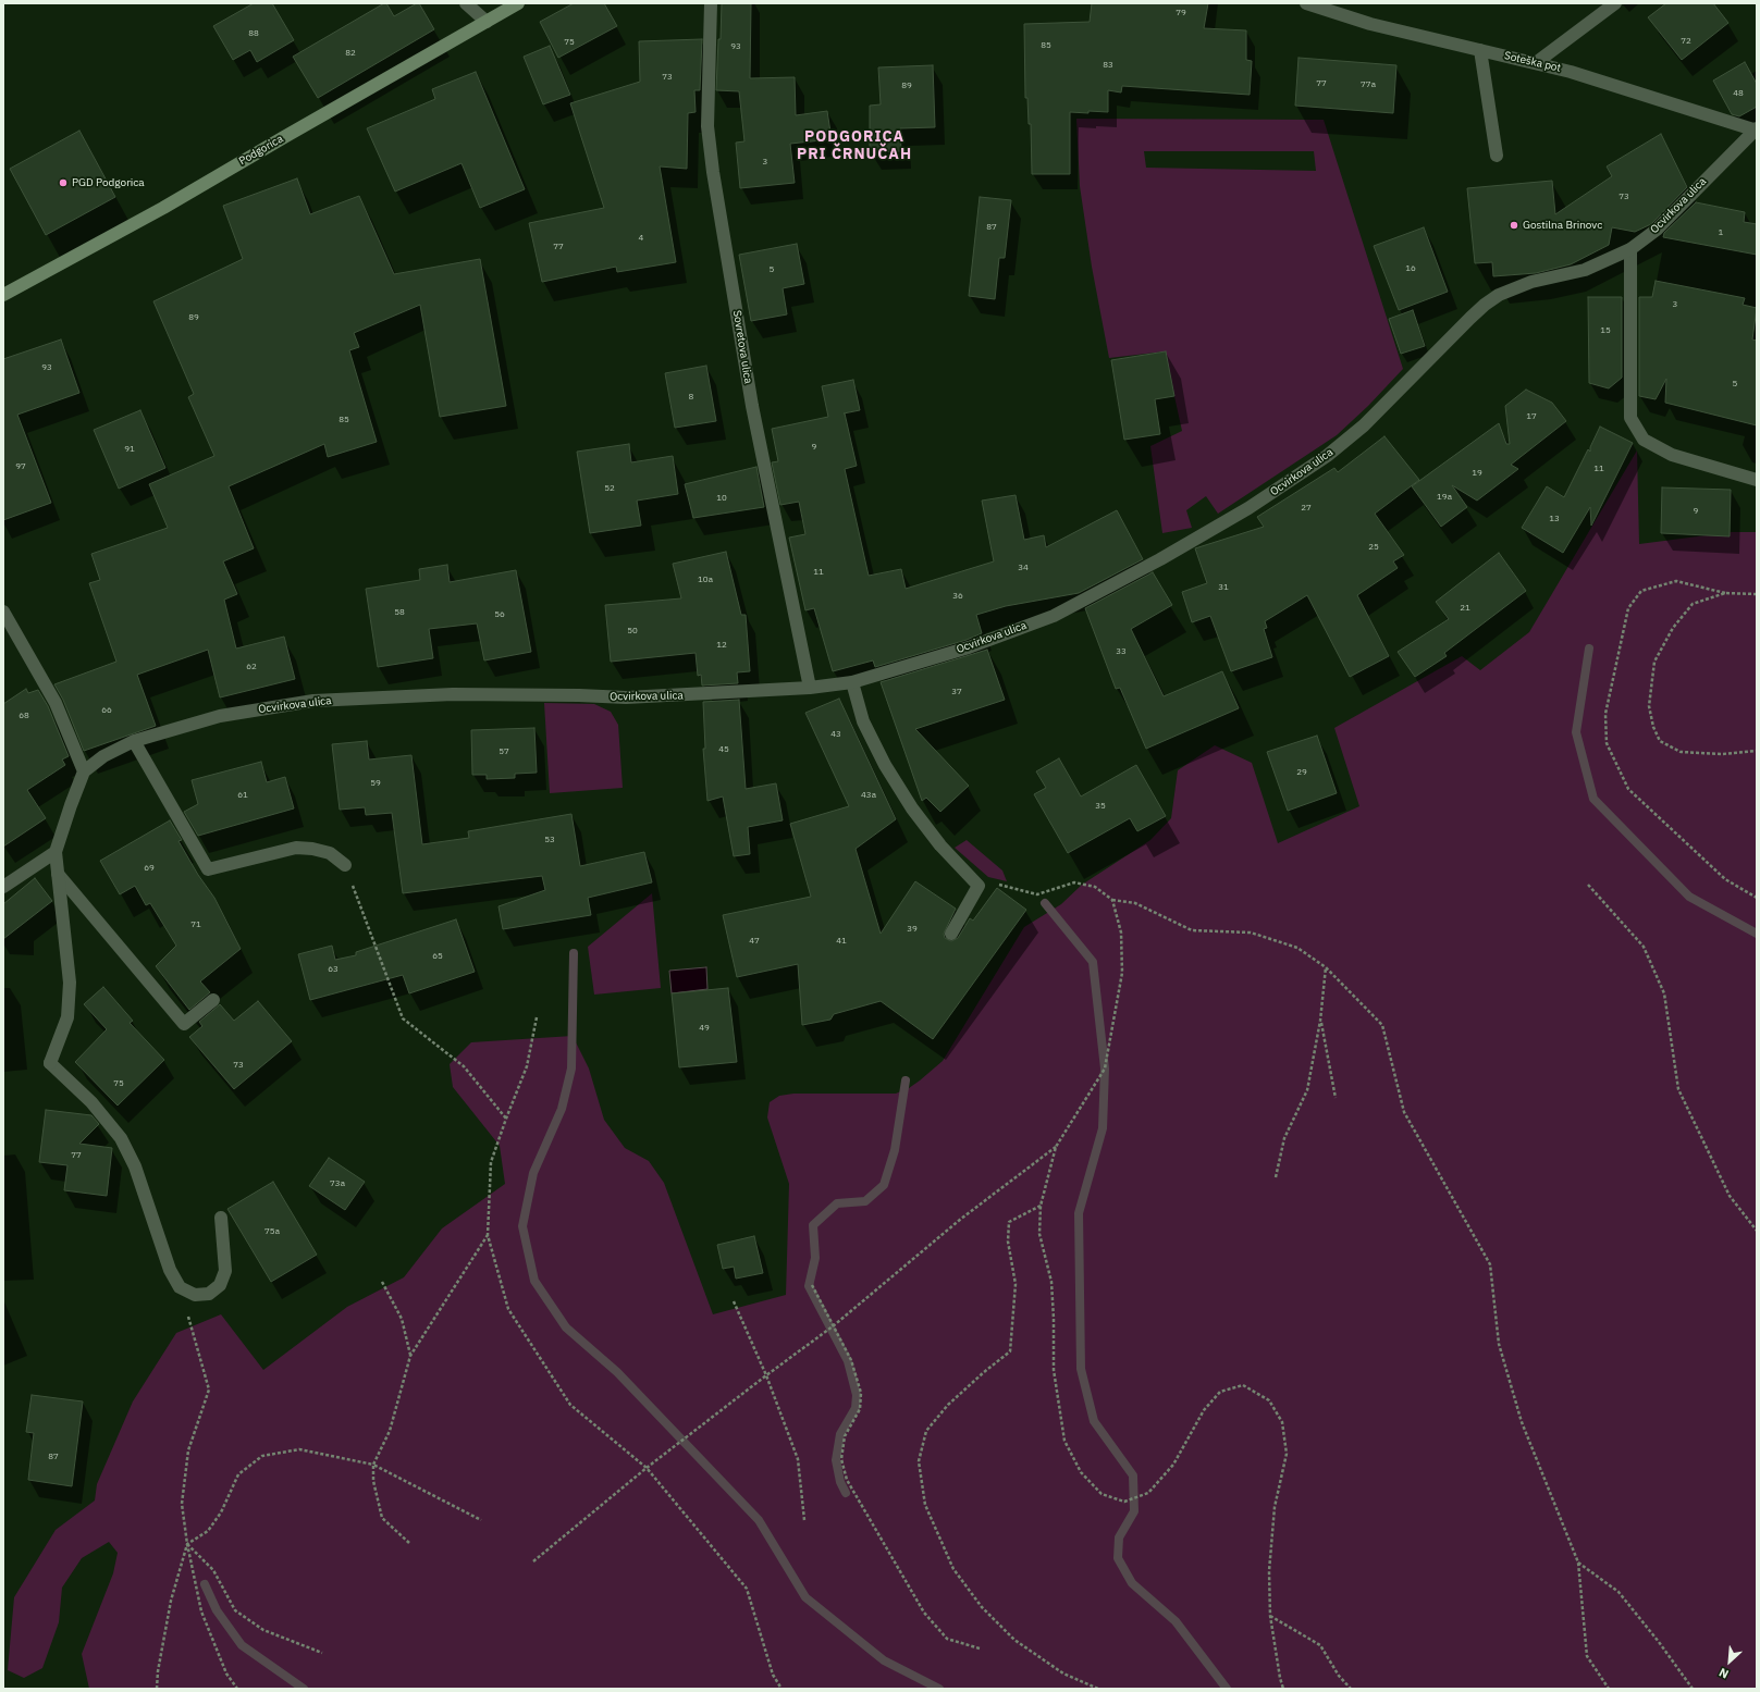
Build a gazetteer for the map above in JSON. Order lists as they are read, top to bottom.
{
  "streets": {
    "main road": ["Podgorica"],
    "street": ["Soteška pot", "Ocvirkova ulica", "Sovretova ulica"]
  },
  "crossings": [
    ["Soteška pot", "Ocvirkova ulica"],
    ["Ocvirkova ulica", "Sovretova ulica"]
  ],
  "districts": ["PODGORICA PRI ČRNUČAH"],
  "places": ["PGD Podgorica", "Gostilna Brinovc"],
  "house_numbers": [
    "79",
    "88",
    "72",
    "75",
    "85",
    "93",
    "82",
    "83",
    "73",
    "77",
    "77a",
    "89",
    "48",
    "3",
    "73",
    "87",
    "1",
    "4",
    "77",
    "16",
    "5",
    "3",
    "89",
    "15",
    "93",
    "5",
    "8",
    "17",
    "85",
    "9",
    "91",
    "97",
    "11",
    "19",
    "52",
    "19a",
    "10",
    "27",
    "9",
    "13",
    "25",
    "34",
    "11",
    "10a",
    "31",
    "36",
    "21",
    "58",
    "56",
    "50",
    "12",
    "33",
    "62",
    "37",
    "66",
    "68",
    "43",
    "45",
    "57",
    "29",
    "59",
    "61",
    "43a",
    "35",
    "53",
    "69",
    "71",
    "39",
    "47",
    "41",
    "65",
    "63",
    "49",
    "73",
    "75",
    "77",
    "73a",
    "75a",
    "87"
  ],
  "north": "bottom left"
}
